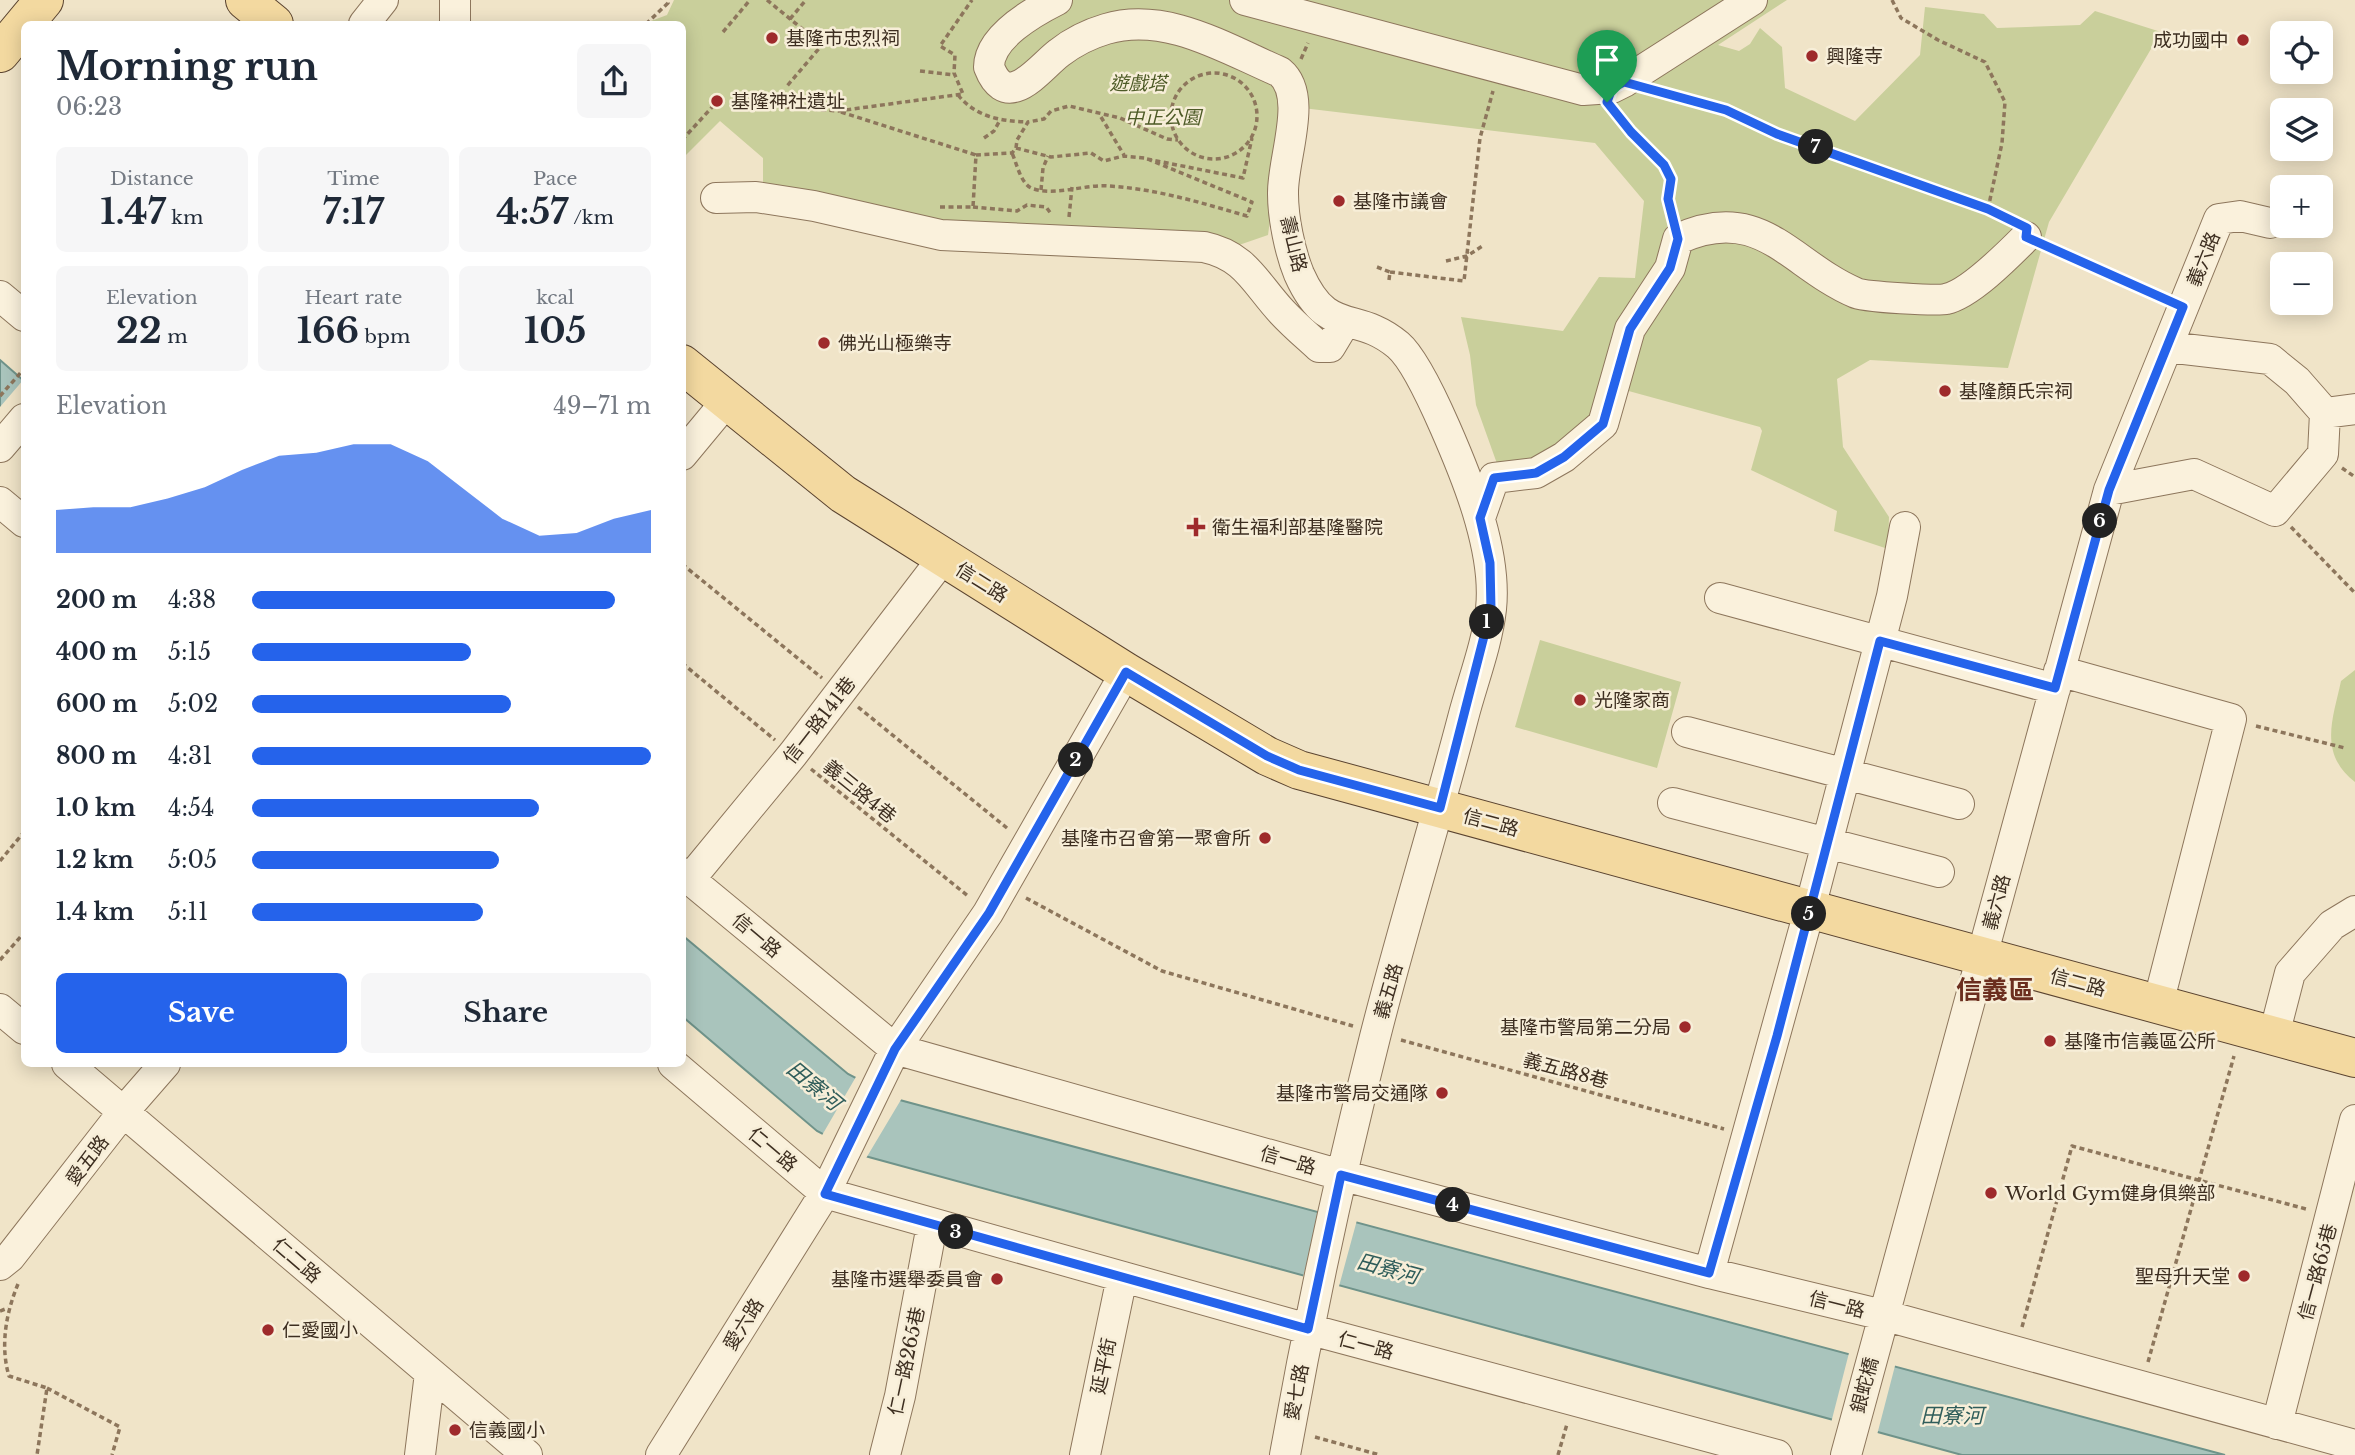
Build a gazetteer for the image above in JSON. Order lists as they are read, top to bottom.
{
  "streets": {
    "main road": ["信二路"],
    "street": [
      "壽山路",
      "義六路",
      "信一路141巷",
      "信一路",
      "義五路",
      "仁一路",
      "愛五路",
      "仁二路",
      "信一路65巷",
      "愛六路",
      "仁一路265巷",
      "延平街",
      "銀蛇橋",
      "愛七路"
    ],
    "path": ["義三路4巷", "義五路8巷"]
  },
  "crossings": [
    ["壽山路", "信二路"],
    ["壽山路", "義五路"],
    ["義六路", "信二路"],
    ["義六路", "信一路"],
    ["義六路", "銀蛇橋"],
    ["信二路", "信一路141巷"],
    ["信二路", "義五路"],
    ["信二路", "愛六路"],
    ["信一路141巷", "義三路4巷"],
    ["信一路141巷", "信一路"],
    ["義三路4巷", "愛六路"],
    ["信一路", "義五路"],
    ["信一路", "信一路65巷"],
    ["信一路", "愛六路"],
    ["信一路", "銀蛇橋"],
    ["義五路", "義五路8巷"],
    ["義五路", "仁一路"],
    ["義五路", "愛七路"],
    ["義五路8巷", "愛六路"],
    ["仁一路", "愛六路"],
    ["仁一路", "仁一路265巷"],
    ["仁一路", "延平街"],
    ["仁一路", "愛七路"],
    ["愛五路", "仁二路"]
  ],
  "districts": ["信義區"],
  "water": ["田寮河"],
  "parks": ["遊戲塔", "中正公園"],
  "places": {
    "other": [
      "基隆市忠烈祠",
      "成功國中",
      "興隆寺",
      "基隆神社遺址",
      "基隆市議會",
      "佛光山極樂寺",
      "基隆顏氏宗祠",
      "光隆家商",
      "基隆市召會第一聚會所",
      "基隆市警局第二分局",
      "基隆市信義區公所",
      "基隆市警局交通隊",
      "World Gym健身俱樂部",
      "聖母升天堂",
      "基隆市選舉委員會",
      "仁愛國小",
      "信義國小"
    ],
    "health": ["衛生福利部基隆醫院"]
  },
  "page": {
    "map_buttons": ["+", "−"],
    "heading": ["Morning run", "06:23"],
    "pins": [
      "7",
      "6",
      "1",
      "2",
      "5",
      "4",
      "3"
    ],
    "stats": [
      ["Distance", "1.47 km"],
      ["Time", "7:17"],
      ["Pace", "4:57 /km"],
      ["Elevation", "22 m"],
      ["Heart rate", "166 bpm"],
      ["kcal", "105"]
    ],
    "chart": ["Elevation", "49–71 m"],
    "list": [
      {
        "name": "200 m",
        "note": "4:38"
      },
      {
        "name": "400 m",
        "note": "5:15"
      },
      {
        "name": "600 m",
        "note": "5:02"
      },
      {
        "name": "800 m",
        "note": "4:31"
      },
      {
        "name": "1.0 km",
        "note": "4:54"
      },
      {
        "name": "1.2 km",
        "note": "5:05"
      },
      {
        "name": "1.4 km",
        "note": "5:11"
      }
    ],
    "buttons": ["Save", "Share"]
  }
}
